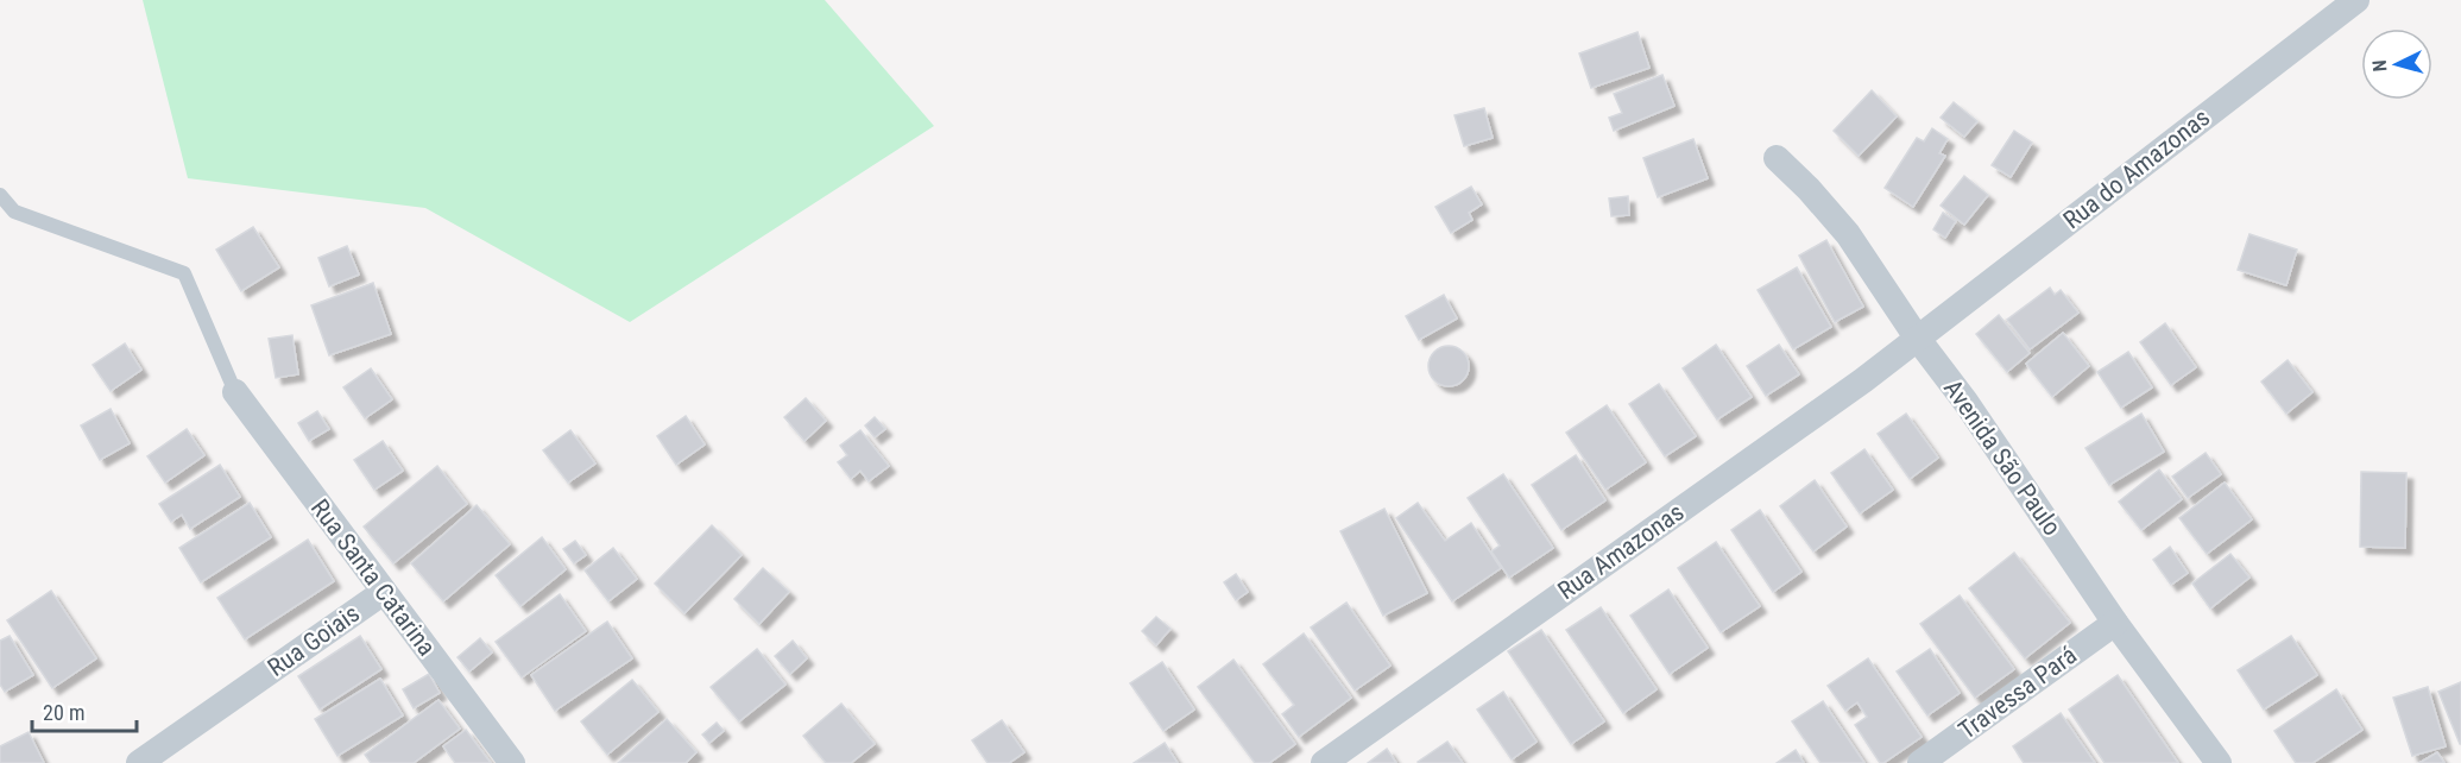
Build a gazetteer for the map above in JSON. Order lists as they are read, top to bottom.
{
  "streets": {
    "street": [
      "Rua do Amazonas",
      "Avenida São Paulo",
      "Rua Amazonas",
      "Rua Santa Catarina",
      "Rua Goiais",
      "Travessa Pará"
    ]
  },
  "crossings": [
    ["Rua do Amazonas", "Avenida São Paulo"],
    ["Rua do Amazonas", "Rua Amazonas"],
    ["Avenida São Paulo", "Rua Amazonas"],
    ["Avenida São Paulo", "Travessa Pará"],
    ["Rua Santa Catarina", "Rua Goiais"]
  ],
  "scale_bar": "20 m",
  "north": "left"
}
